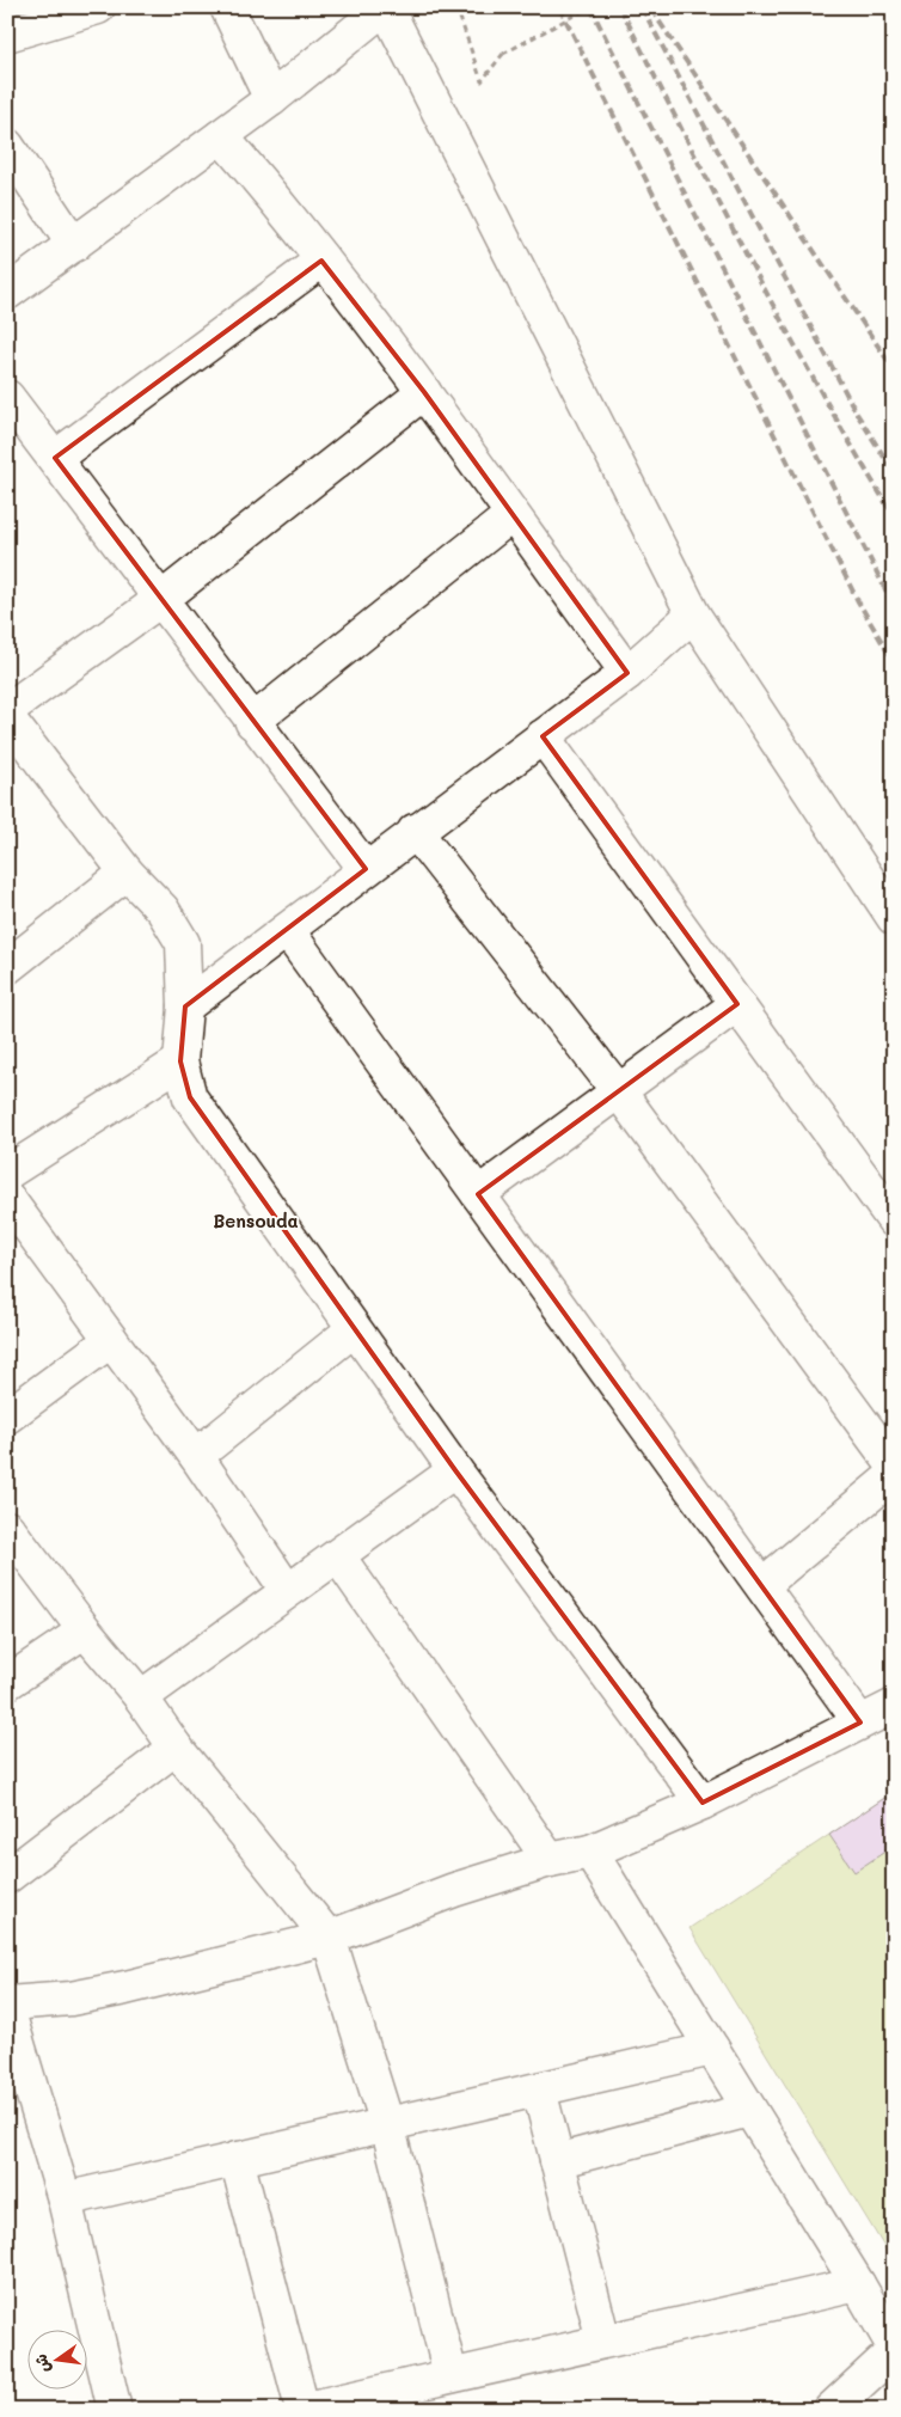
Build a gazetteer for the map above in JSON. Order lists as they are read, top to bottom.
{
  "districts": ["Bensouda"],
  "north": "left"
}
